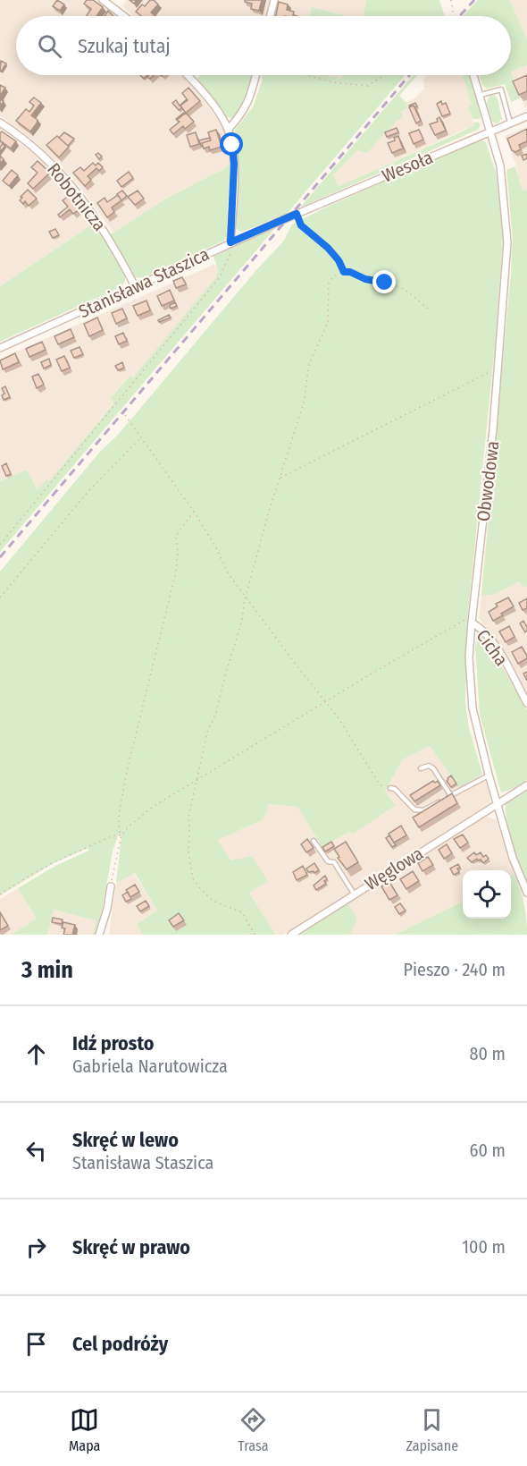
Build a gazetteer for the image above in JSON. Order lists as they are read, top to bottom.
{
  "streets": {
    "street": [
      "Wesoła",
      "Robotnicza",
      "Stanisława Staszica",
      "Obwodowa",
      "Cicha",
      "Węglowa"
    ]
  },
  "crossings": [
    ["Wesoła", "Stanisława Staszica"],
    ["Wesoła", "Obwodowa"],
    ["Robotnicza", "Stanisława Staszica"],
    ["Obwodowa", "Cicha"],
    ["Obwodowa", "Węglowa"]
  ],
  "page": {
    "search": "Szukaj tutaj",
    "heading": ["3 min", "Pieszo · 240 m"],
    "list": [
      ["Idź prosto", "Gabriela Narutowicza", "80 m"],
      ["Skręć w lewo", "Stanisława Staszica", "60 m"],
      ["Skręć w prawo", "100 m"],
      "Cel podróży"
    ],
    "nav": ["Mapa", "Trasa", "Zapisane"]
  }
}
